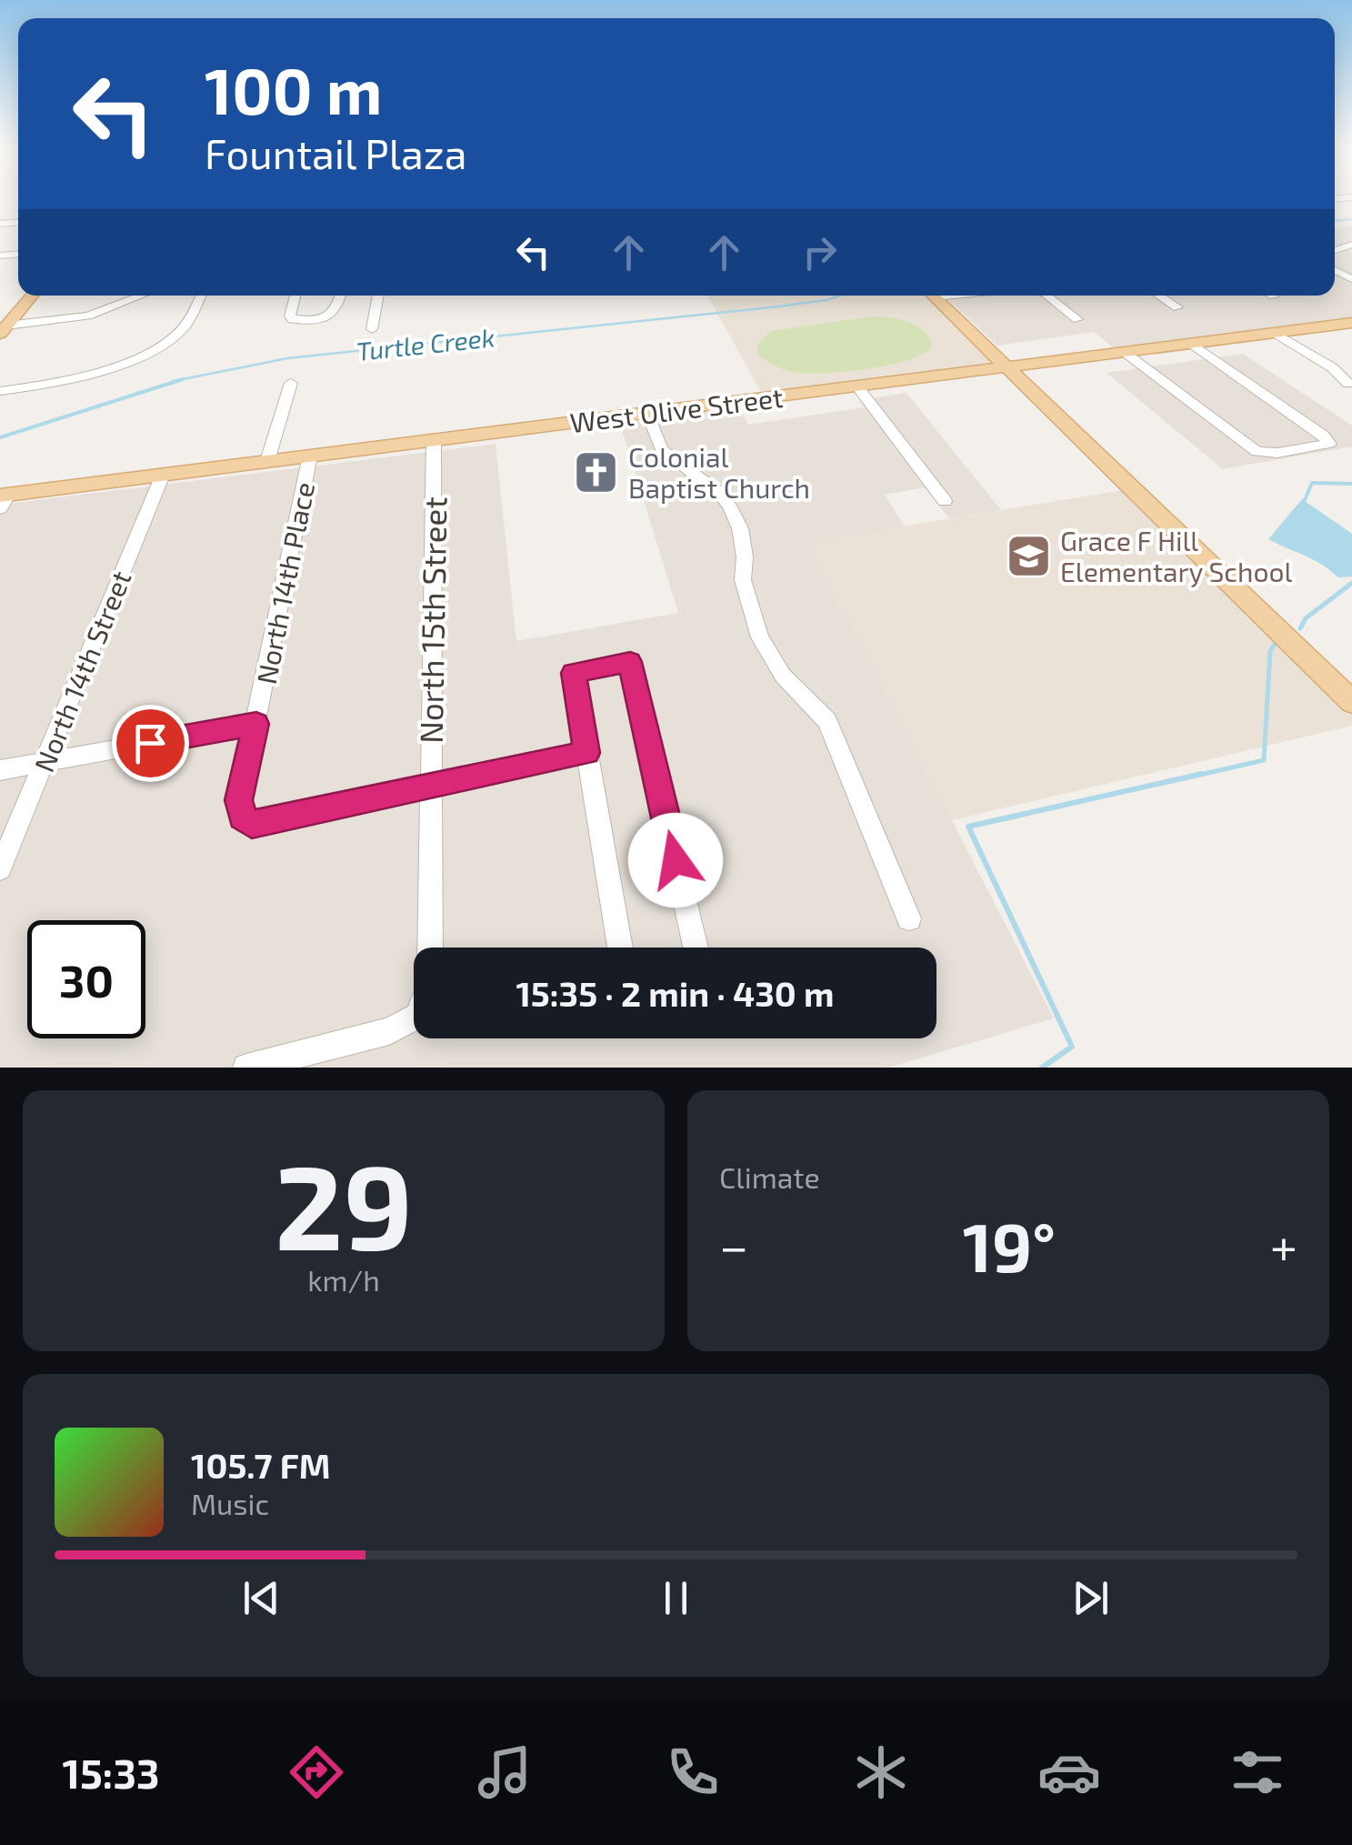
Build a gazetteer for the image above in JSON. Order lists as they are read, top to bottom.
{
  "streets": {
    "main road": ["West Olive Street"],
    "street": ["North 14th Place", "North 15th Street", "North 14th Street"]
  },
  "crossings": [
    ["West Olive Street", "North 14th Place"],
    ["West Olive Street", "North 15th Street"],
    ["West Olive Street", "North 14th Street"],
    ["North 14th Place", "North 15th Street"]
  ],
  "water": ["Turtle Creek"],
  "places": {
    "church": ["Colonial Baptist Church"],
    "school or university": ["Grace F Hill Elementary School"]
  },
  "page": {
    "turn": ["100 m", "Fountail Plaza"],
    "limit": "30",
    "trip": "15:35 · 2 min · 430 m",
    "tile": [
      ["29", "km/h"],
      "Climate"
    ],
    "heat": ["−", "19°", "+"],
    "song": ["105.7 FM", "Music"],
    "tabs": "15:33"
  }
}
